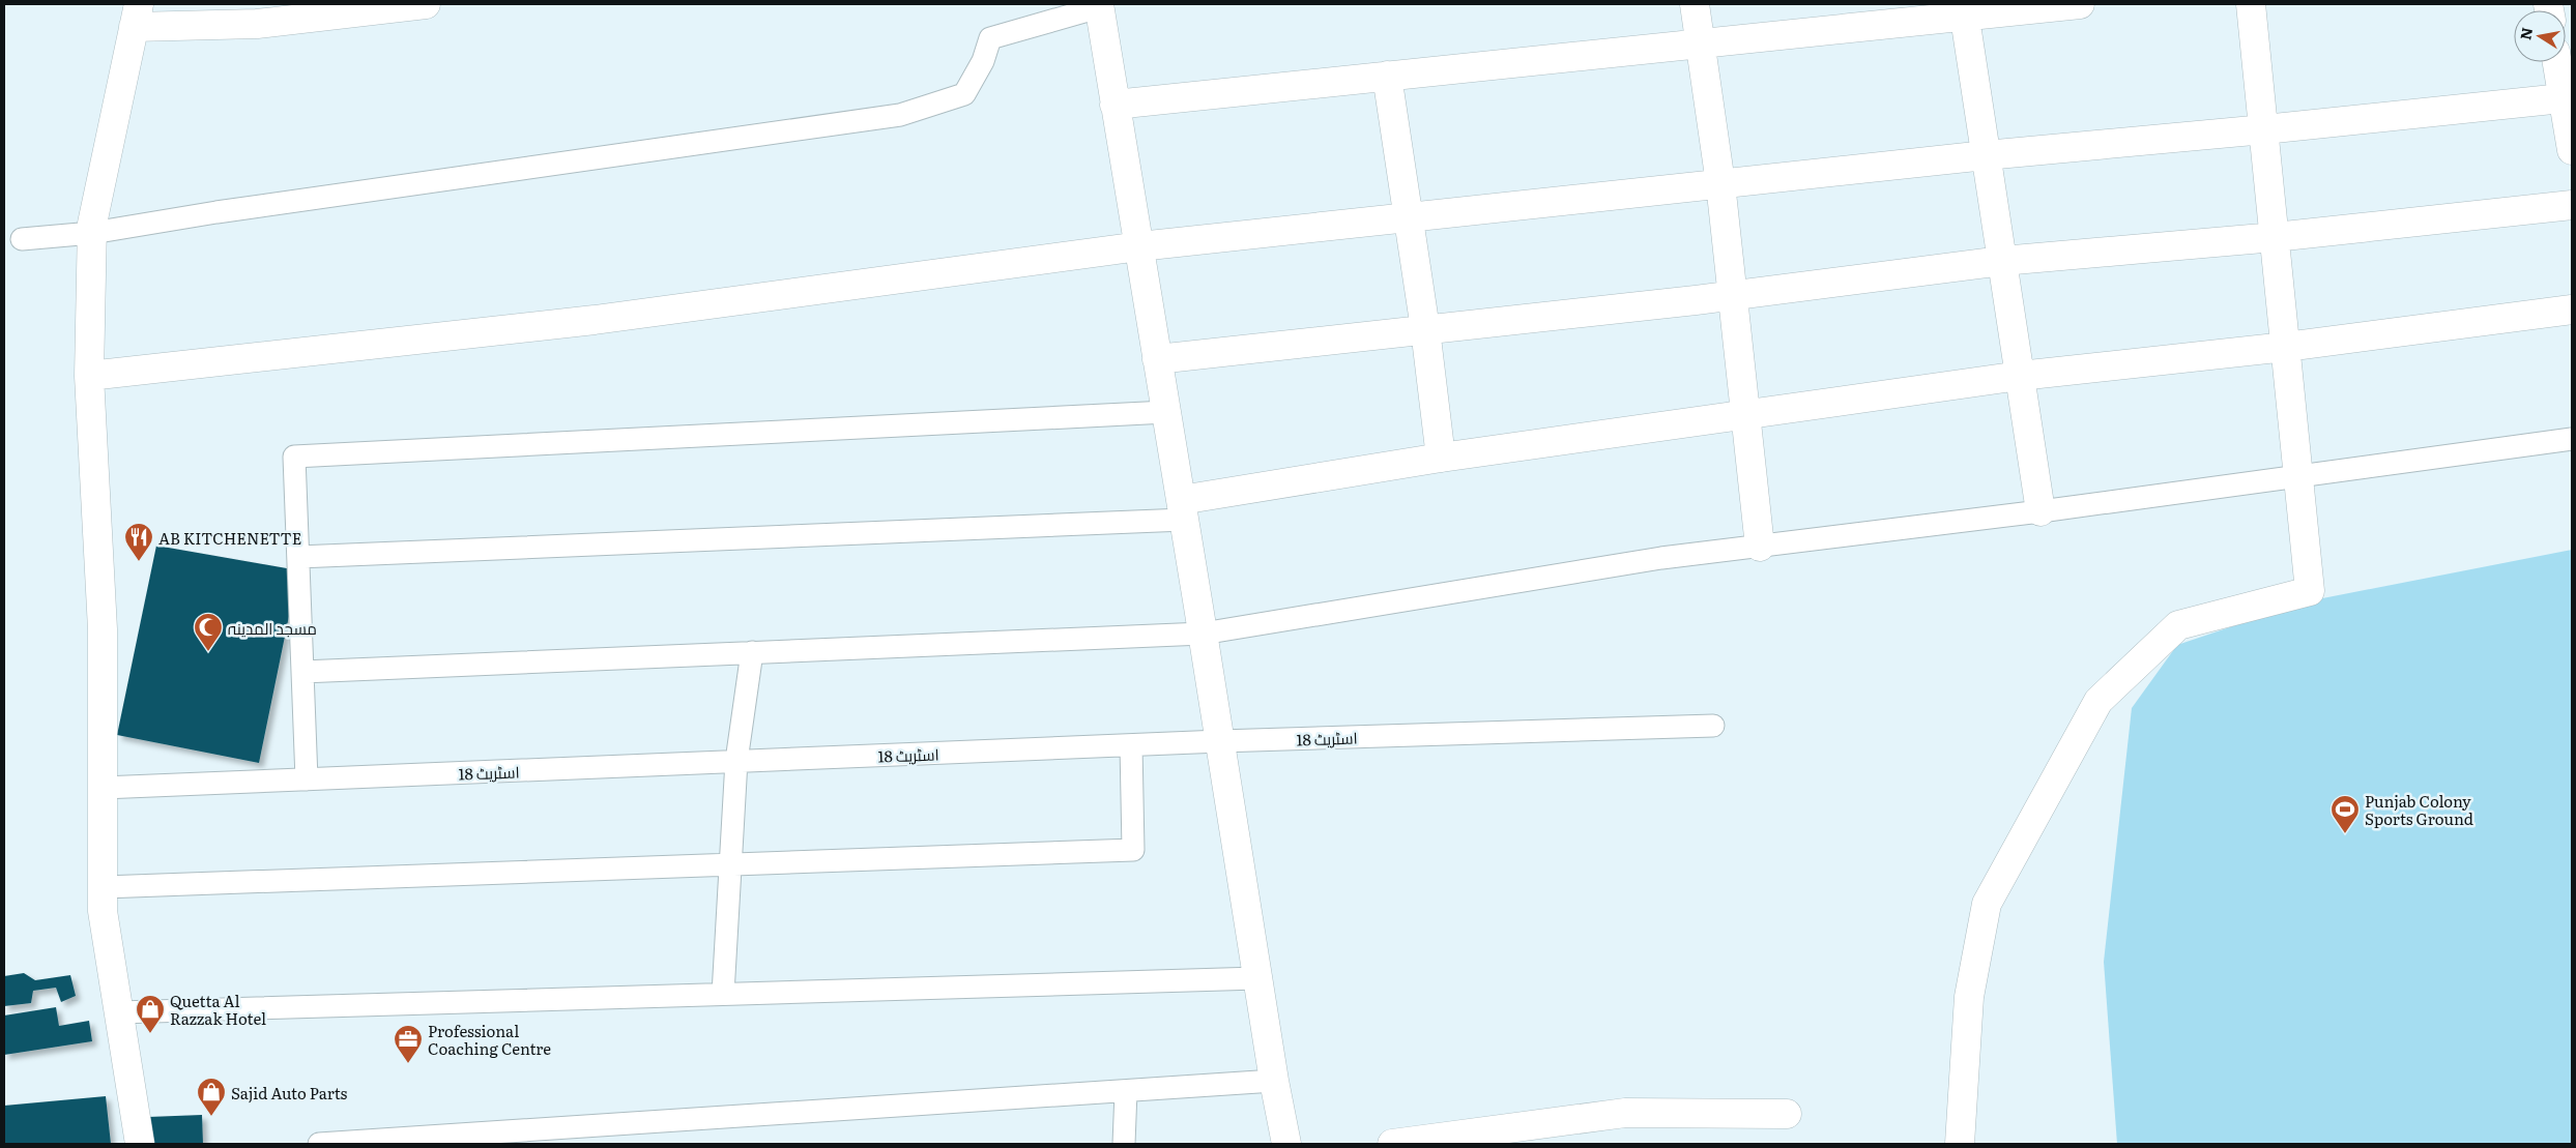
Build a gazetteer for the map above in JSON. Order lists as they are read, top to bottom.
{
  "streets": {
    "lane": ["اسٹریٹ 18"]
  },
  "places": {
    "restaurant": ["AB KITCHENETTE"],
    "mosque": ["مسجد المدینہ"],
    "sports": ["Punjab Colony Sports Ground"],
    "shop": ["Quetta Al Razzak Hotel", "Sajid Auto Parts"],
    "office": ["Professional Coaching Centre"]
  },
  "north": "left"
}
